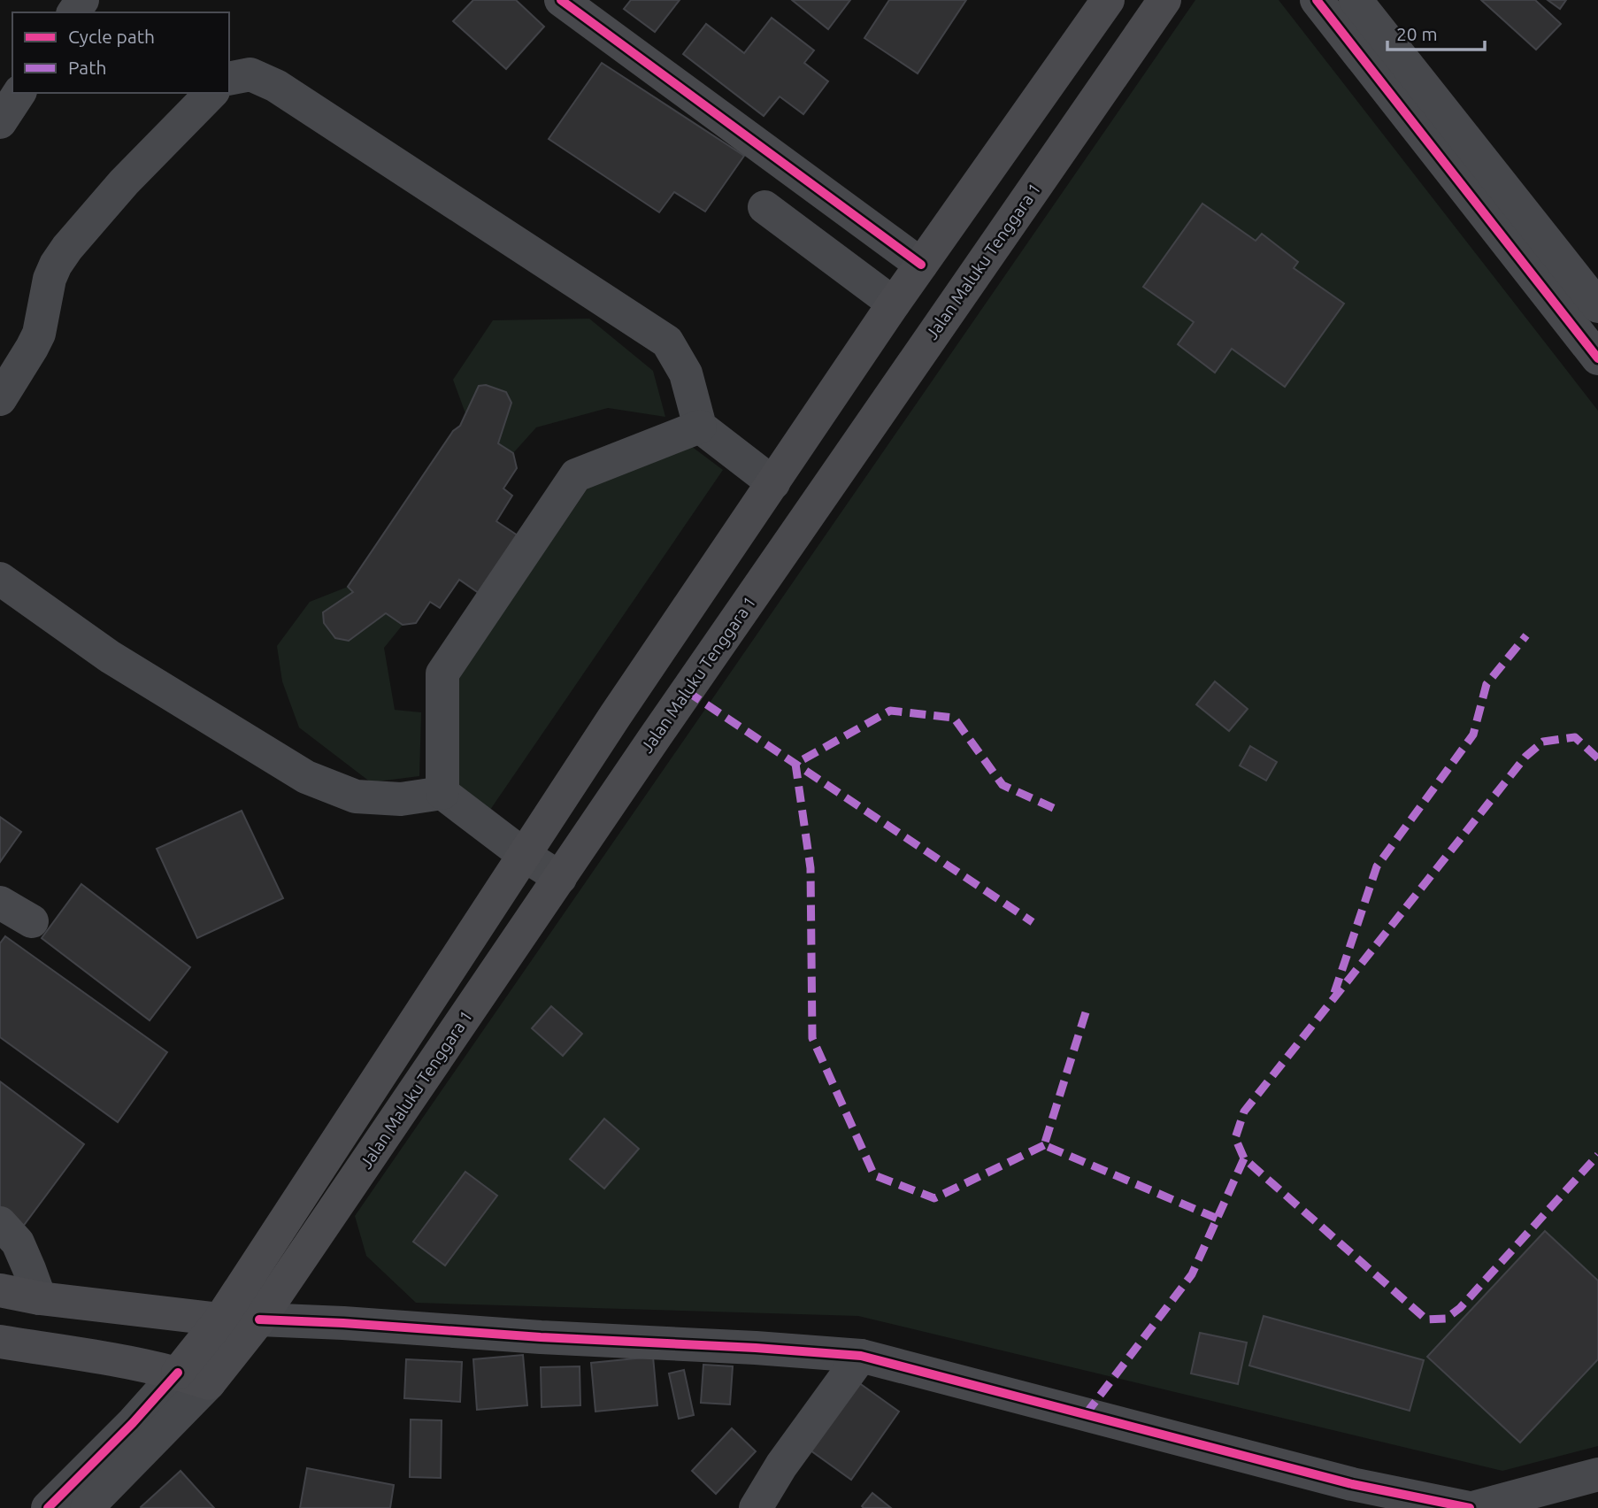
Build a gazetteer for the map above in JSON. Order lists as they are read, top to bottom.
{
  "streets": {
    "main road": ["Jalan Maluku Tenggara 1"]
  },
  "legend": ["Cycle path", "Path"],
  "scale_bar": "20 m"
}
